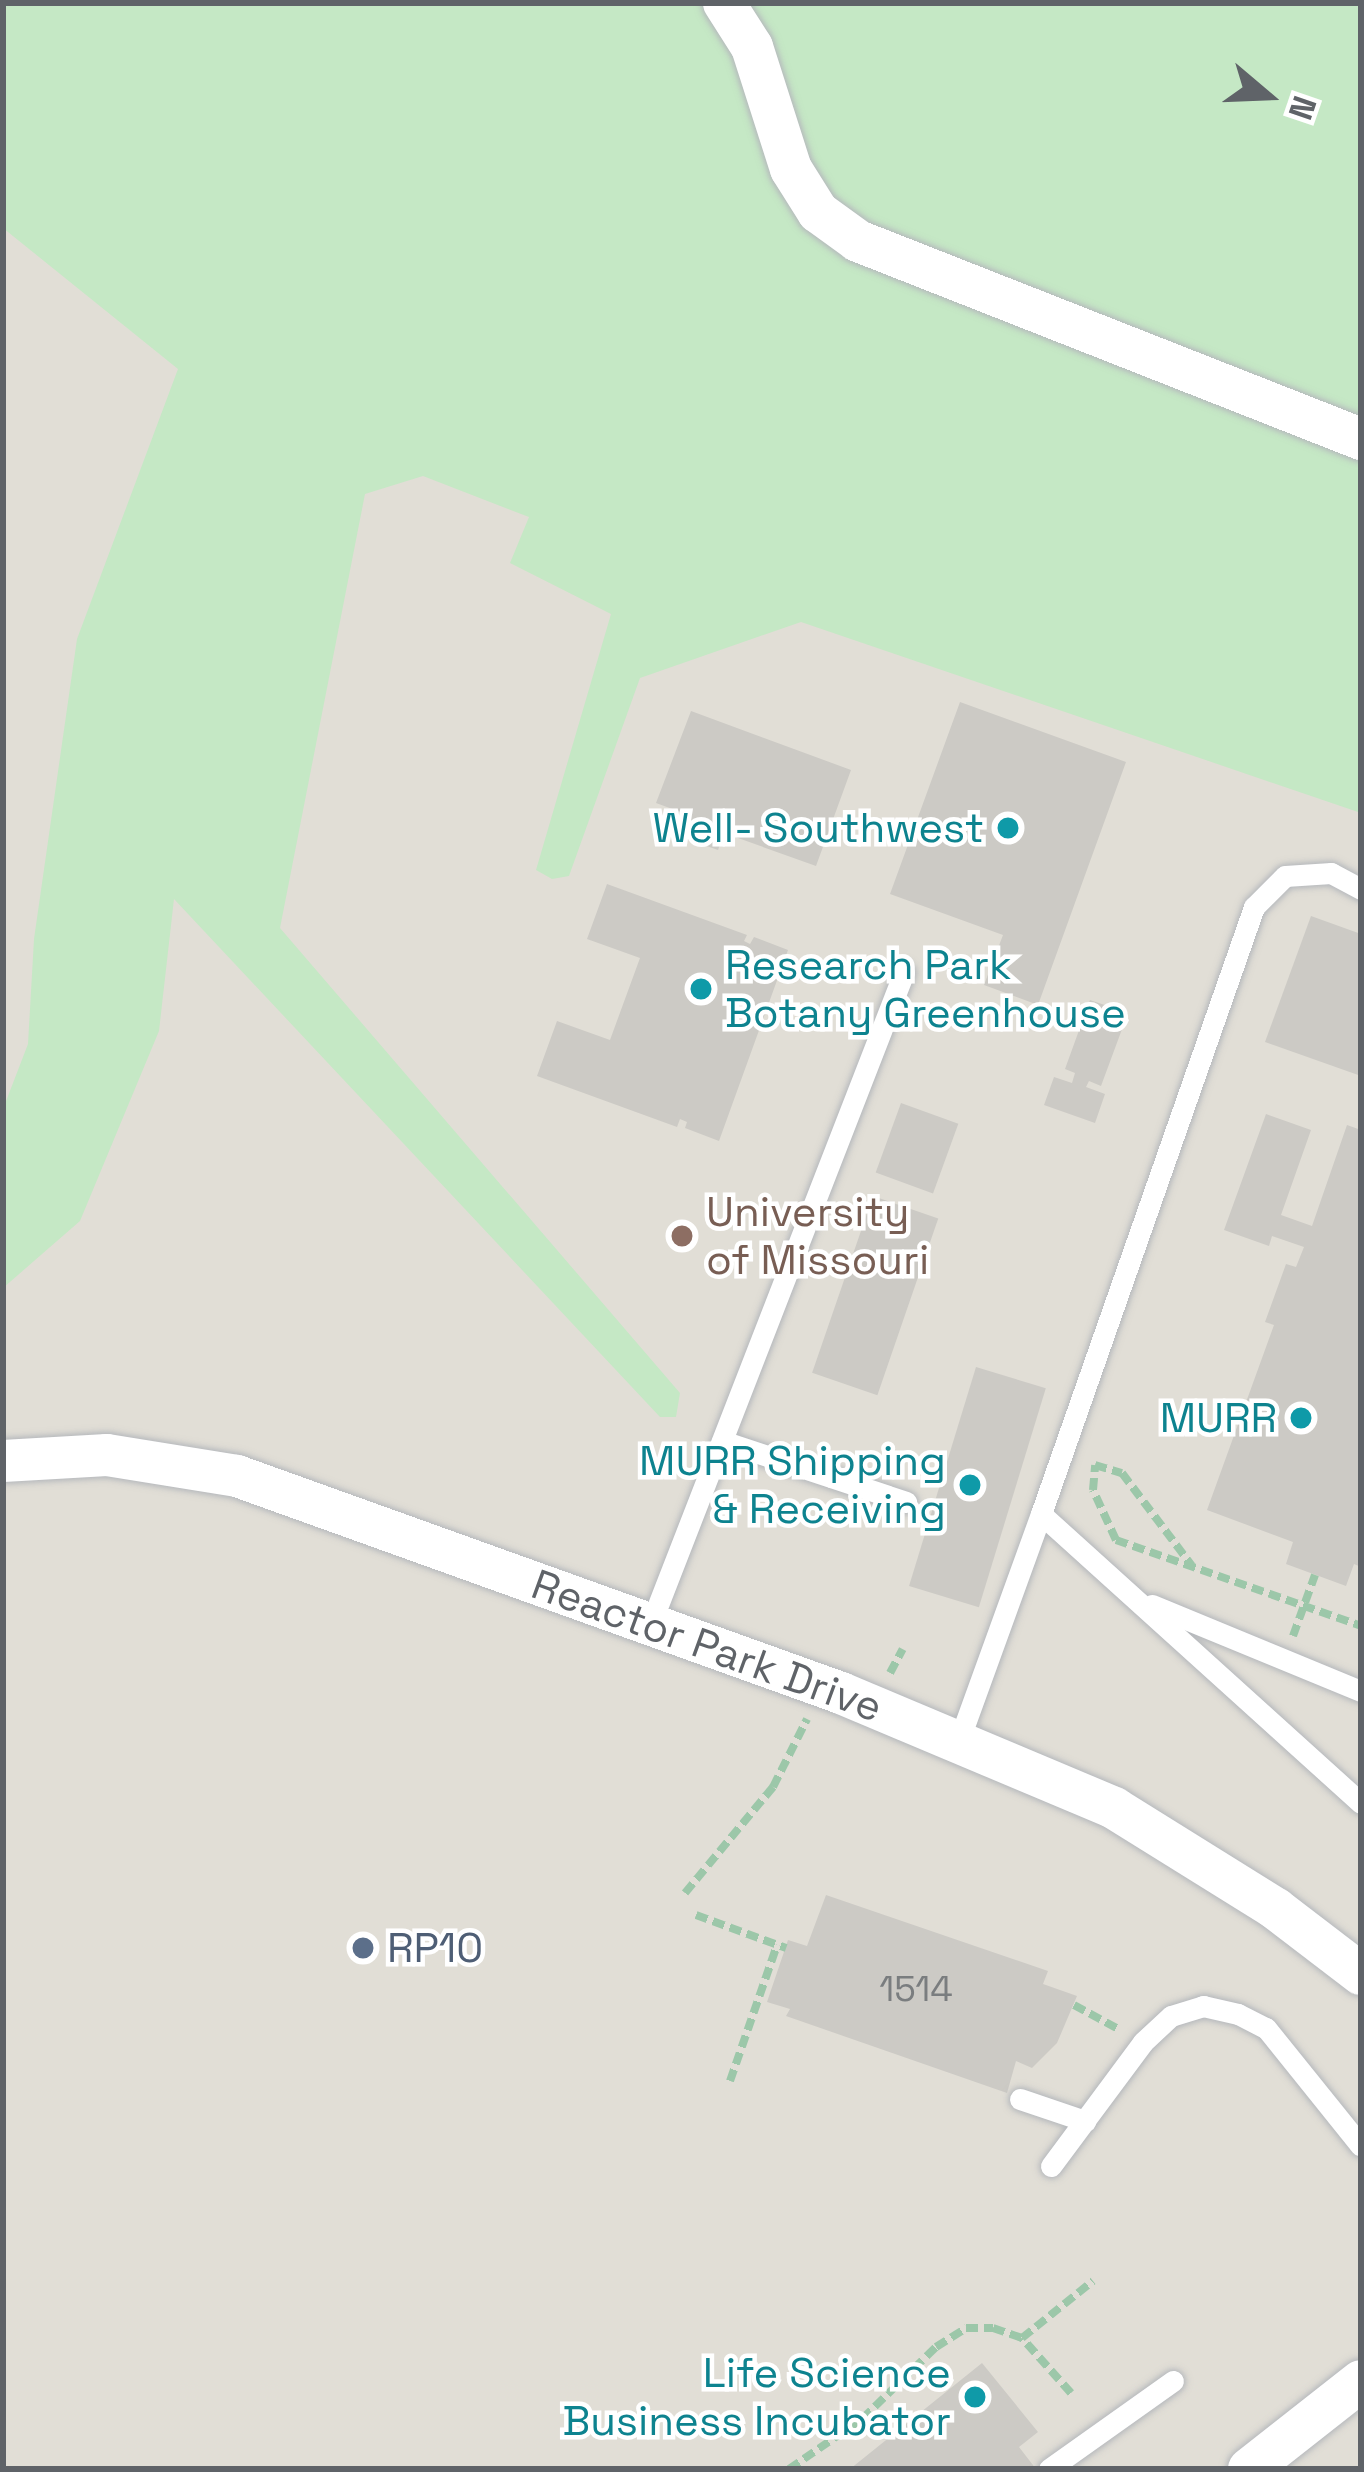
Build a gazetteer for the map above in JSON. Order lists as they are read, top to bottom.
{
  "streets": {
    "street": ["Reactor Park Drive"]
  },
  "places": [
    "Well- Southwest",
    "Research Park Botany Greenhouse",
    "University of Missouri",
    "MURR",
    "MURR Shipping & Receiving",
    "RP10",
    "Life Science Business Incubator"
  ],
  "house_numbers": ["1514"],
  "north": "right"
}
